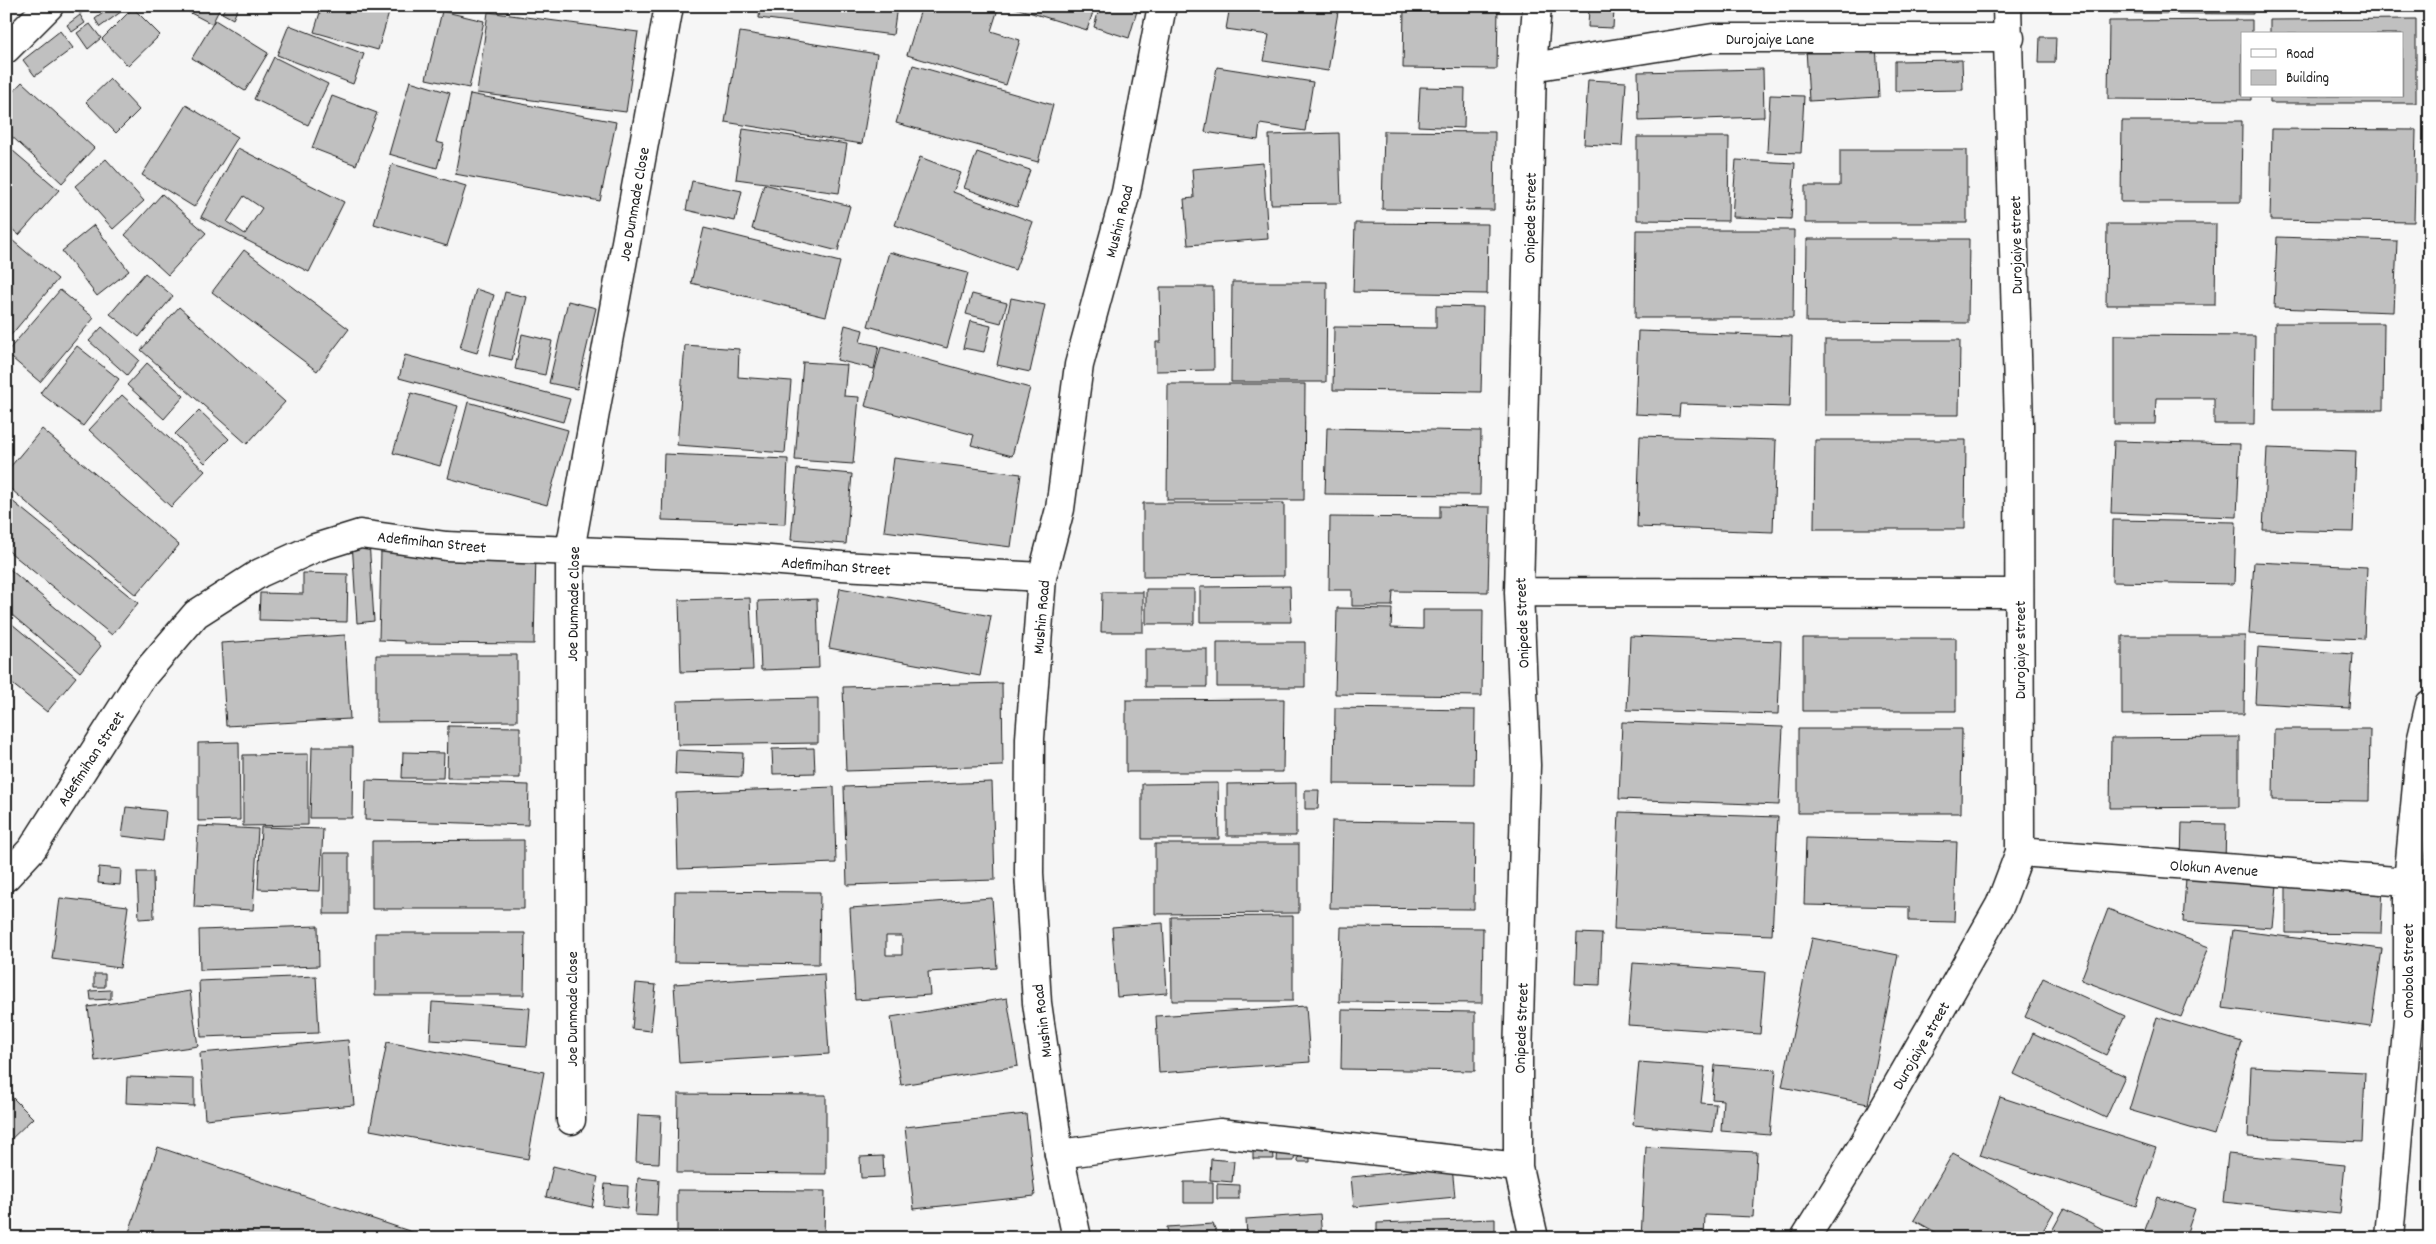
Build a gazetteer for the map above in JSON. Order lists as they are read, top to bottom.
{
  "streets": {
    "street": [
      "Durojaiye Lane",
      "Joe Dunmade Close",
      "Onipede Street",
      "Mushin Road",
      "Durojaiye street",
      "Adefimihan Street",
      "Olokun Avenue",
      "Omobola Street"
    ]
  },
  "crossings": [
    ["Durojaiye Lane", "Onipede Street"],
    ["Durojaiye Lane", "Durojaiye street"],
    ["Joe Dunmade Close", "Adefimihan Street"],
    ["Mushin Road", "Adefimihan Street"],
    ["Durojaiye street", "Olokun Avenue"],
    ["Olokun Avenue", "Omobola Street"]
  ],
  "legend": ["Road", "Building"]
}
